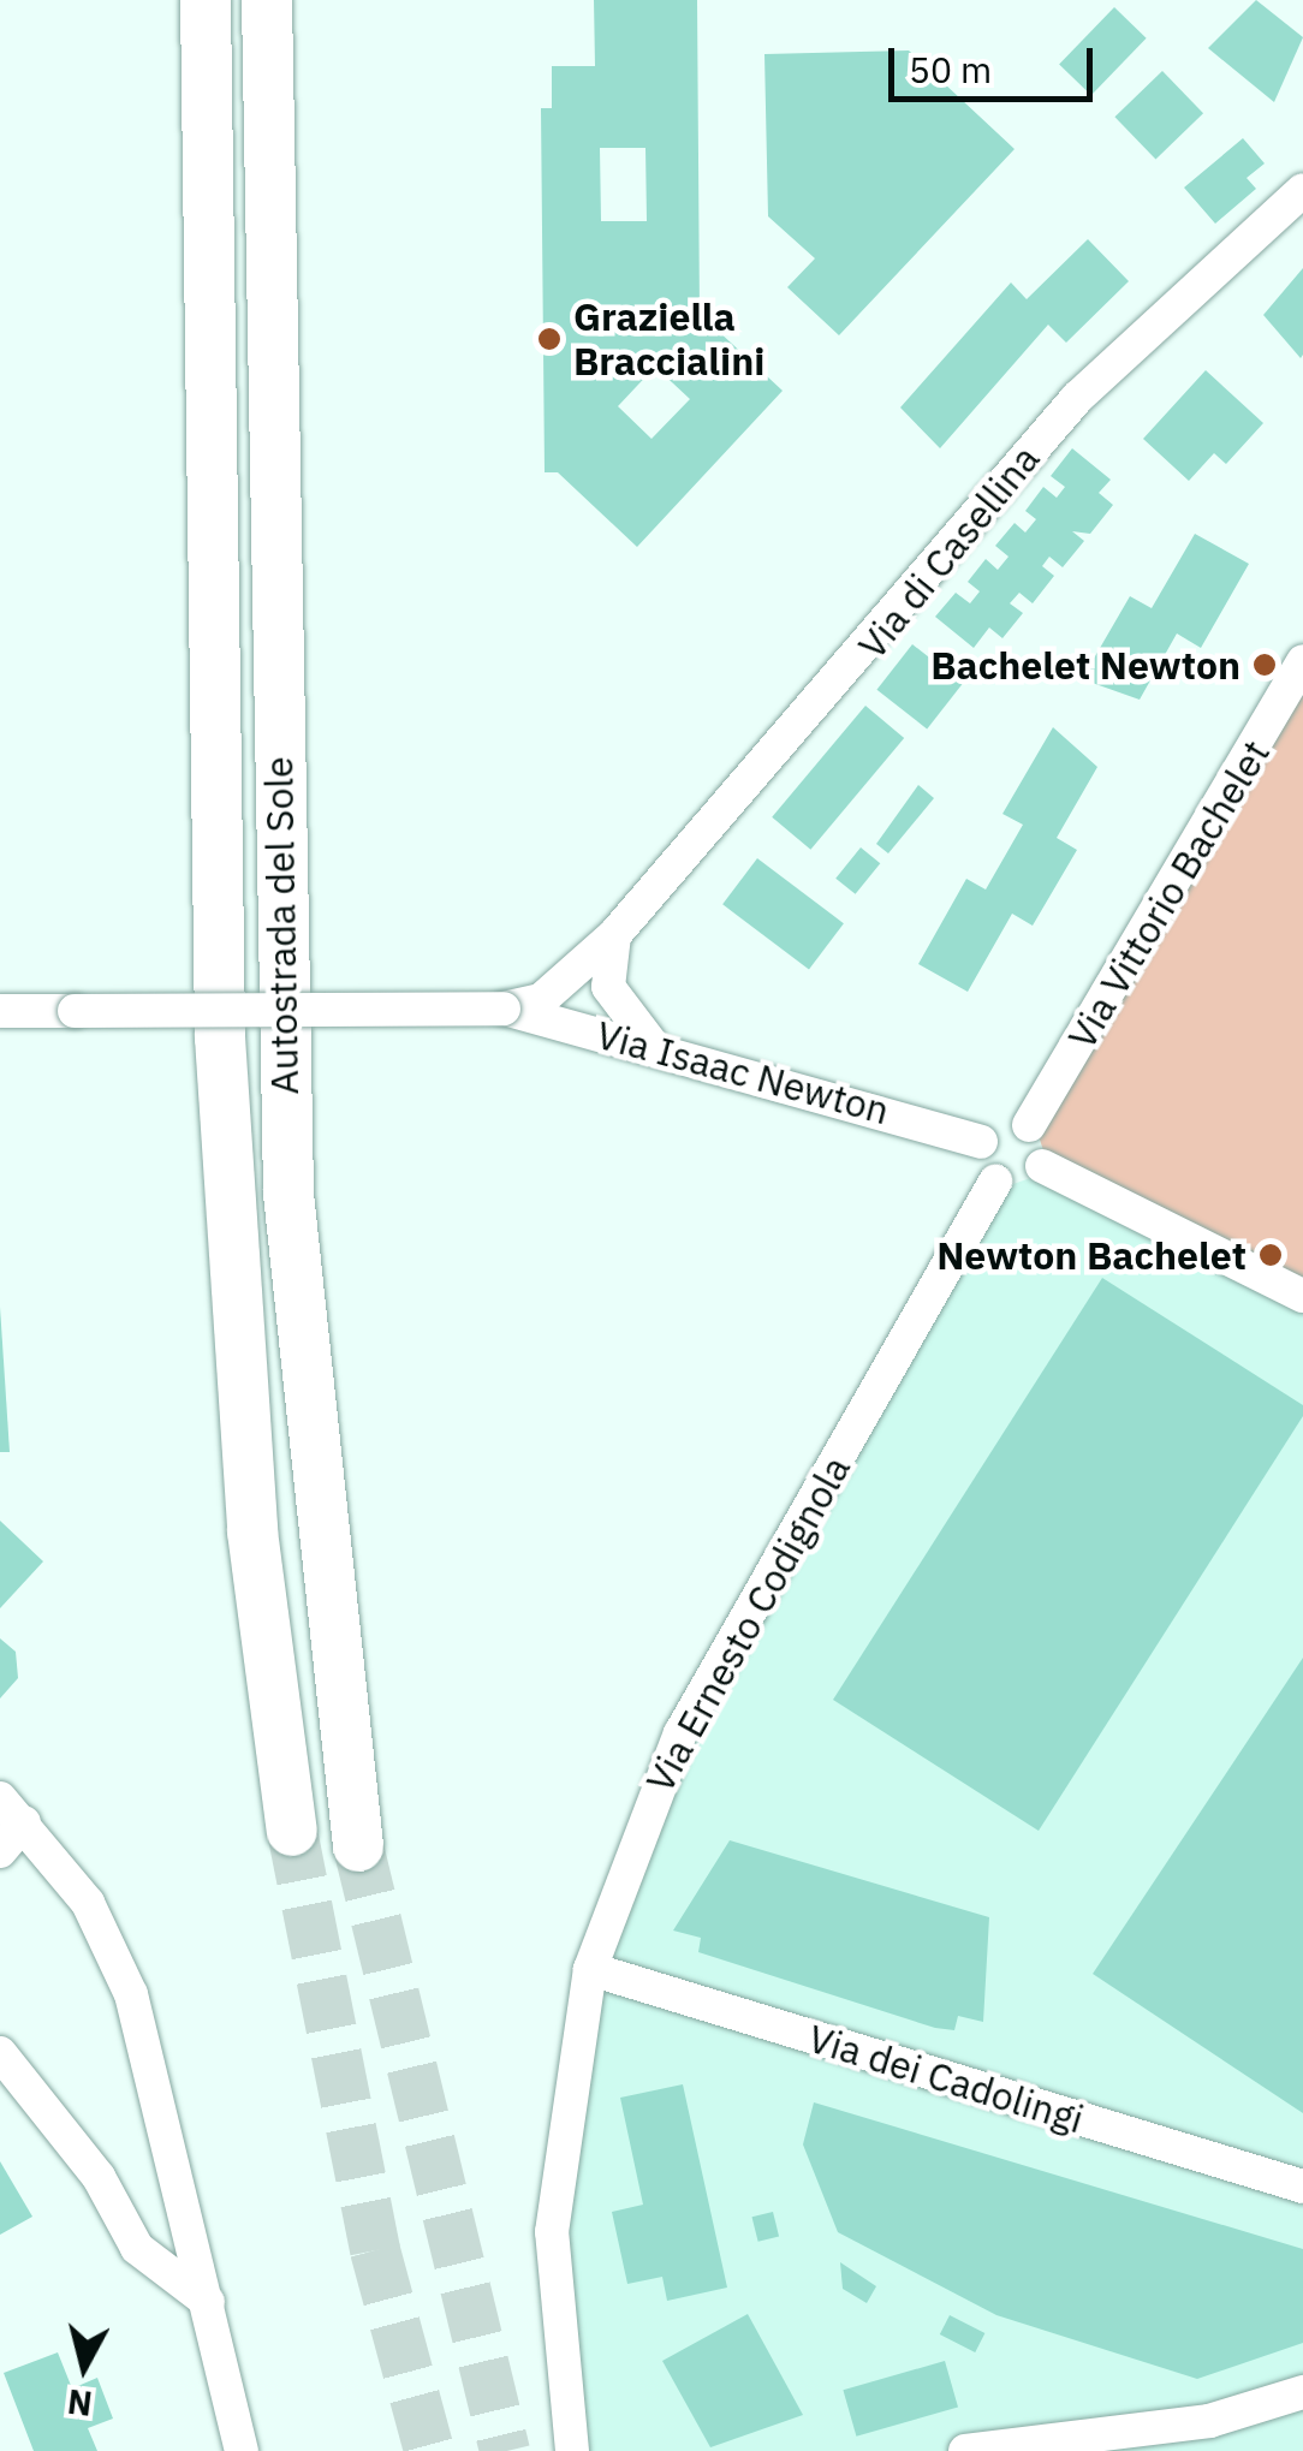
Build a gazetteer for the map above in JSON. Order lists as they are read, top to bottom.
{
  "streets": {
    "highway": ["Autostrada del Sole"],
    "street": [
      "Via di Casellina",
      "Via Vittorio Bachelet",
      "Via Isaac Newton",
      "Via Ernesto Codignola",
      "Via dei Cadolingi"
    ]
  },
  "crossings": [
    ["Via di Casellina", "Via Isaac Newton"],
    ["Via Vittorio Bachelet", "Via Isaac Newton"],
    ["Via Vittorio Bachelet", "Via Ernesto Codignola"],
    ["Via Isaac Newton", "Via Ernesto Codignola"],
    ["Via Ernesto Codignola", "Via dei Cadolingi"]
  ],
  "places": ["Graziella Braccialini", "Bachelet Newton", "Newton Bachelet"],
  "scale_bar": "50 m",
  "north": "bottom"
}
